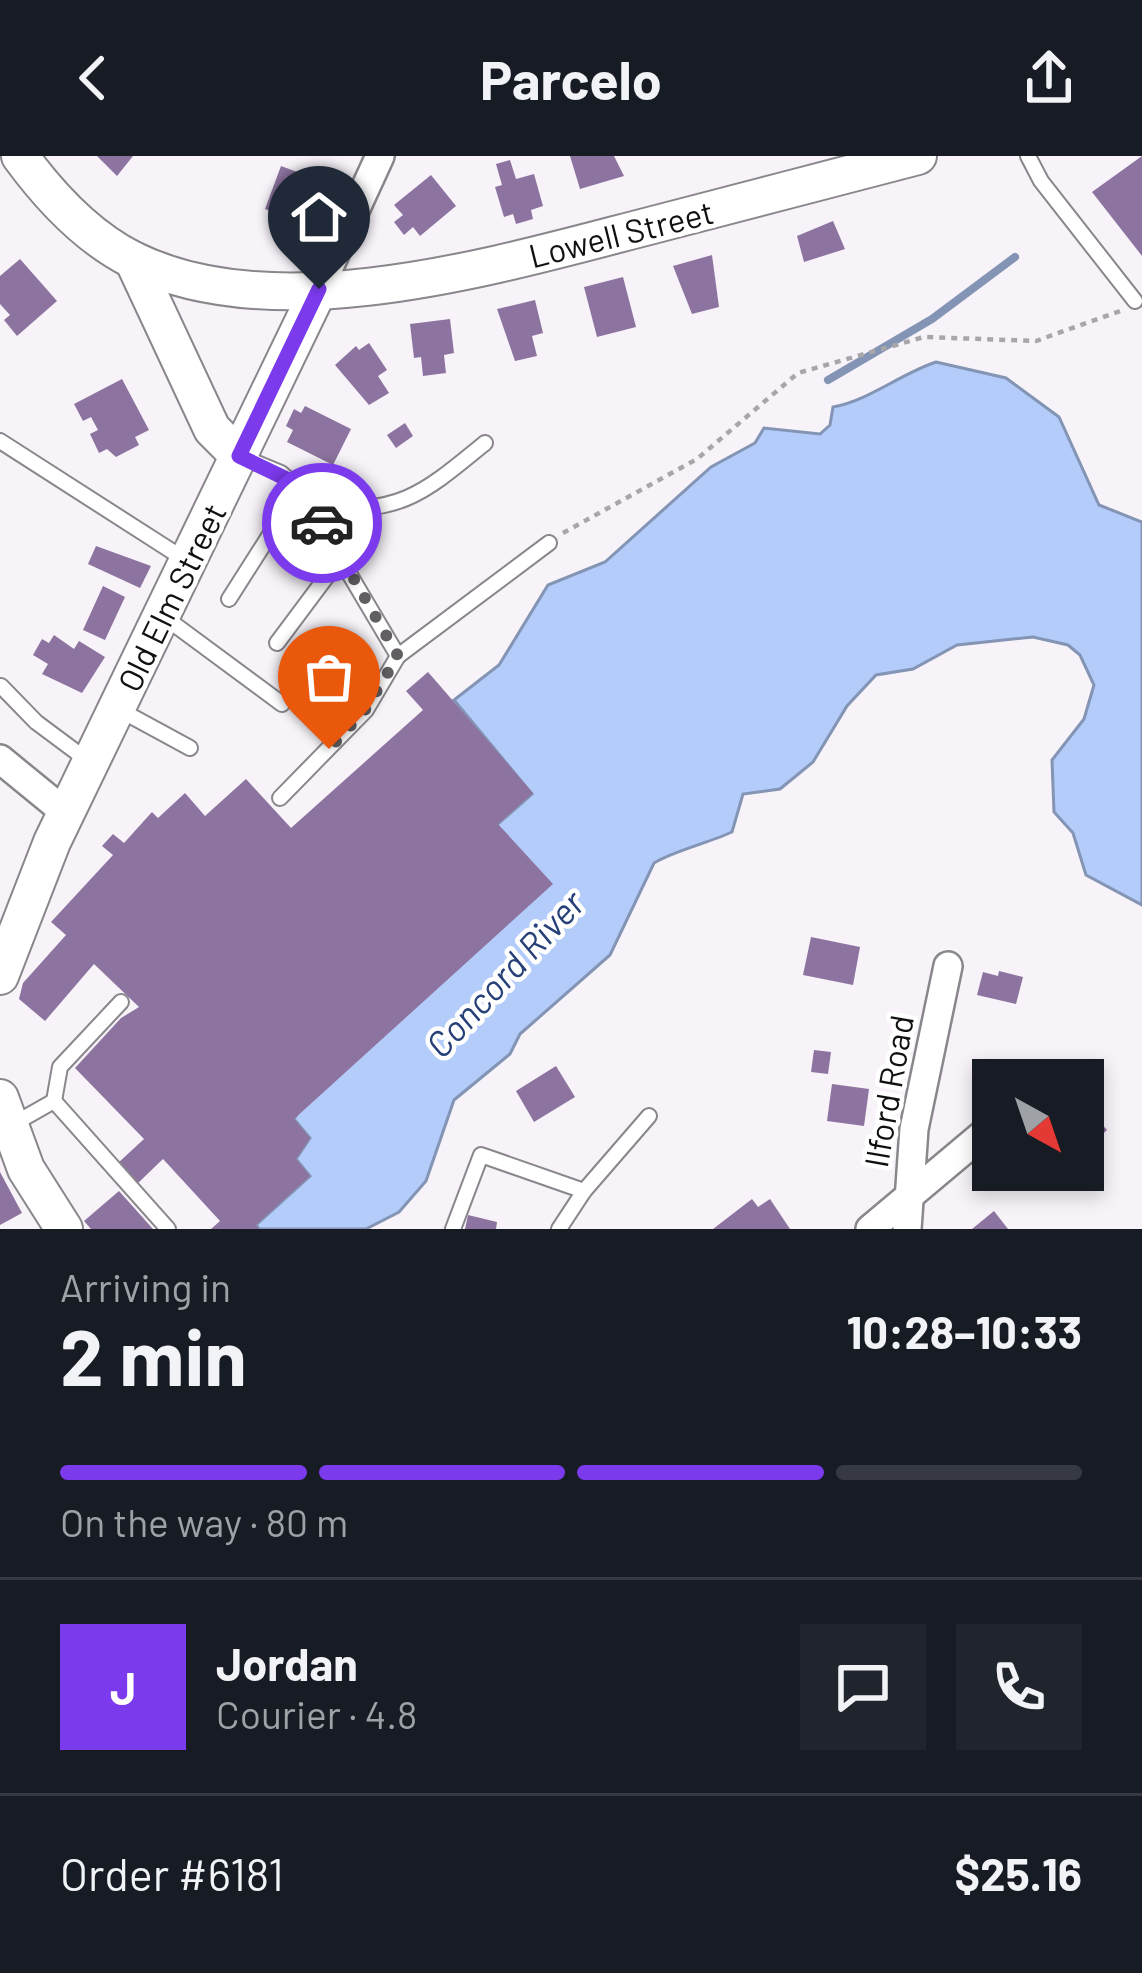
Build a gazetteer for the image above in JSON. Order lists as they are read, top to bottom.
{
  "streets": {
    "main road": ["Lowell Street", "Old Elm Street"],
    "street": ["Ilford Road"]
  },
  "crossings": [
    ["Lowell Street", "Old Elm Street"]
  ],
  "water": ["Concord River"],
  "north": "bottom right",
  "page": {
    "header": "Parcelo",
    "heading": ["2 min", "Arriving in", "10:28–10:33"],
    "panel": [
      "Jordan",
      "Courier · 4.8",
      "Order #6181",
      "$25.16"
    ],
    "bar": "On the way · 80 m",
    "round": "J"
  }
}
